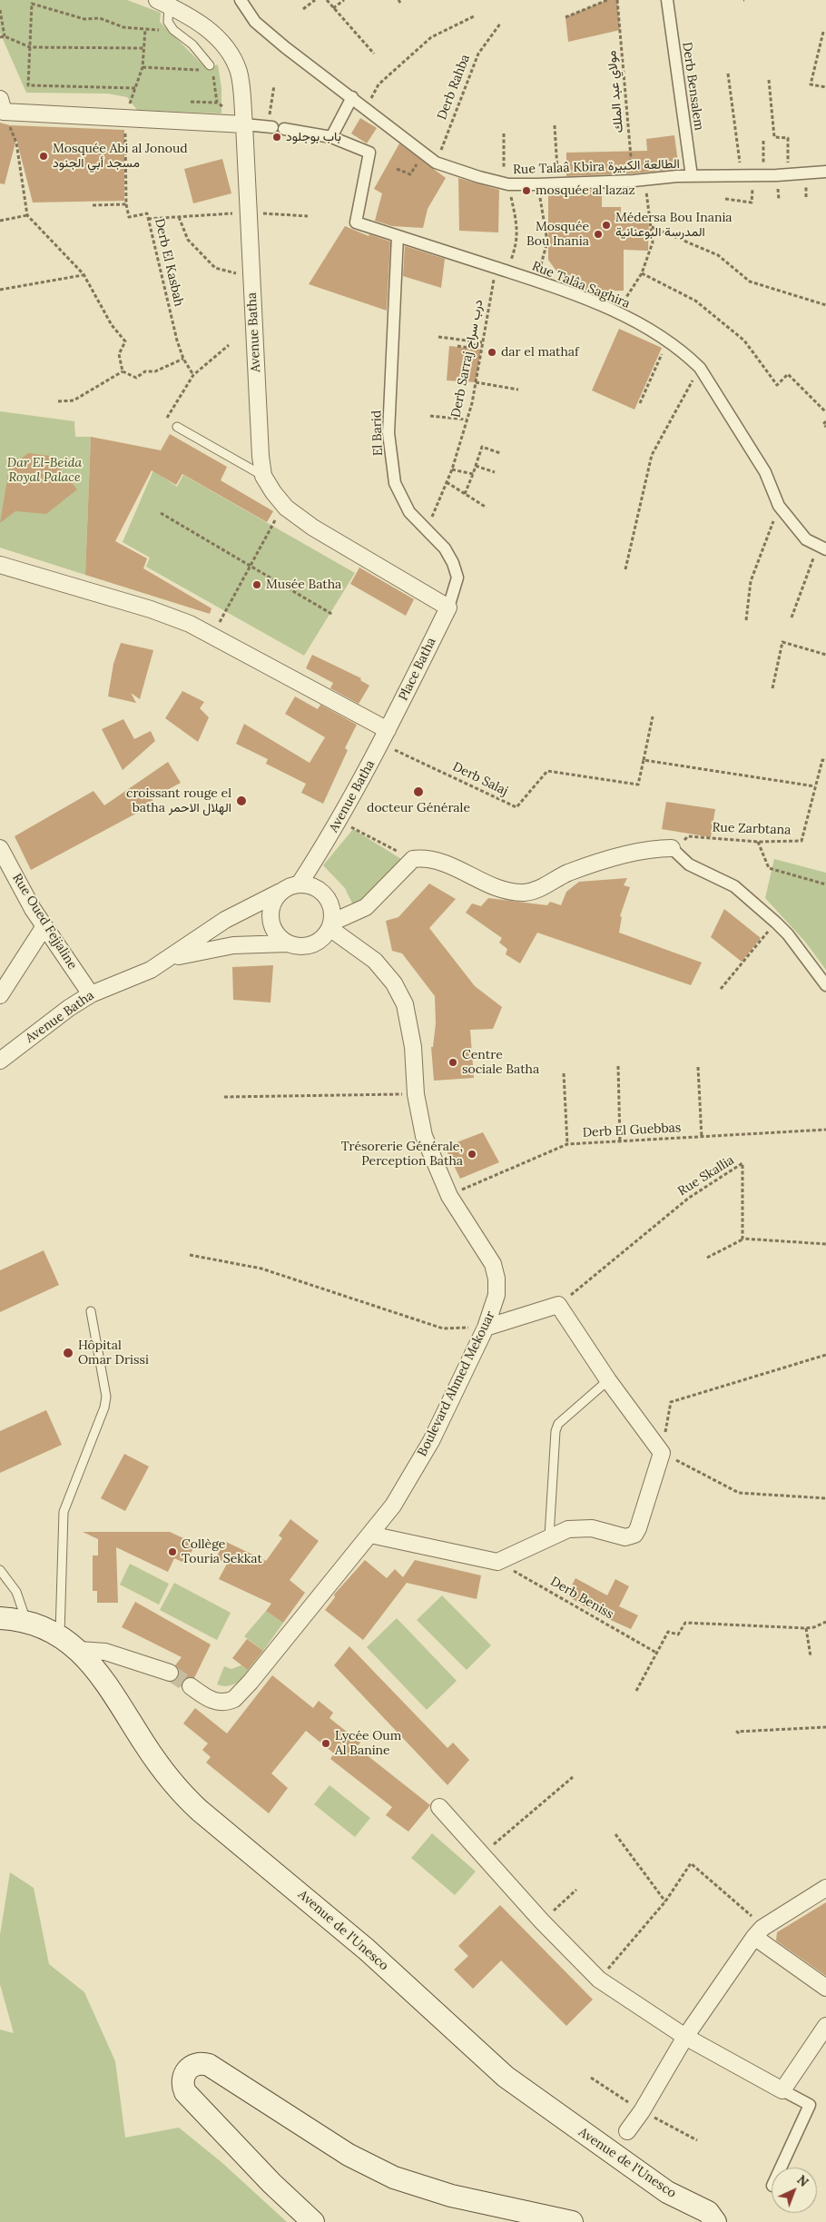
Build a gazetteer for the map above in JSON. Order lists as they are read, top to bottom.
{
  "streets": {
    "main road": ["Avenue de l'Unesco"],
    "street": [
      "Derb Bensalem",
      "Rue Talaâ Kbira الطالعة الكبيرة",
      "Rue Talâa Saghira",
      "Avenue Batha",
      "El Barid",
      "Place Batha",
      "Rue Oued Fejjaline",
      "Boulevard Ahmed Mekouar"
    ],
    "path": [
      "Derb Rahba",
      "مولاي عبد الملك",
      "Derb El Kasbah",
      "Derb Sarraj درب سراج",
      "Derb Salaj",
      "Rue Zarbtana",
      "Derb El Guebbas",
      "Rue Skallia",
      "Derb Beniss"
    ]
  },
  "crossings": [
    ["Derb Bensalem", "Rue Talaâ Kbira الطالعة الكبيرة"],
    ["Derb Rahba", "Rue Talaâ Kbira الطالعة الكبيرة"],
    ["مولاي عبد الملك", "Rue Talaâ Kbira الطالعة الكبيرة"],
    ["مولاي عبد الملك", "Rue Talâa Saghira"],
    ["Rue Talaâ Kbira الطالعة الكبيرة", "Derb Sarraj درب سراج"],
    ["Rue Talâa Saghira", "Derb Sarraj درب سراج"],
    ["Rue Talâa Saghira", "El Barid"],
    ["Avenue Batha", "El Barid"],
    ["Avenue Batha", "Place Batha"],
    ["Avenue Batha", "Derb Salaj"],
    ["Avenue Batha", "Rue Oued Fejjaline"],
    ["Avenue Batha", "Boulevard Ahmed Mekouar"],
    ["Derb Sarraj درب سراج", "El Barid"],
    ["El Barid", "Place Batha"],
    ["Place Batha", "Derb Salaj"],
    ["Derb El Guebbas", "Boulevard Ahmed Mekouar"]
  ],
  "parks": ["Dar El-Beida Royal Palace"],
  "places": [
    "باب بوجلود",
    "Mosquée Abi al Jonoud مسجد أبي الجنود",
    "mosquée al lazaz",
    "Médersa Bou Inania المدرسة البوعنانية",
    "Mosquée Bou Inania",
    "dar el mathaf",
    "Musée Batha",
    "docteur Générale",
    "croissant rouge el batha الهلال الاحمر",
    "Centre sociale Batha",
    "Trésorerie Générale, Perception Batha",
    "Hôpital Omar Drissi",
    "Collège Touria Sekkat",
    "Lycée Oum Al Banine"
  ],
  "north": "top right"
}
